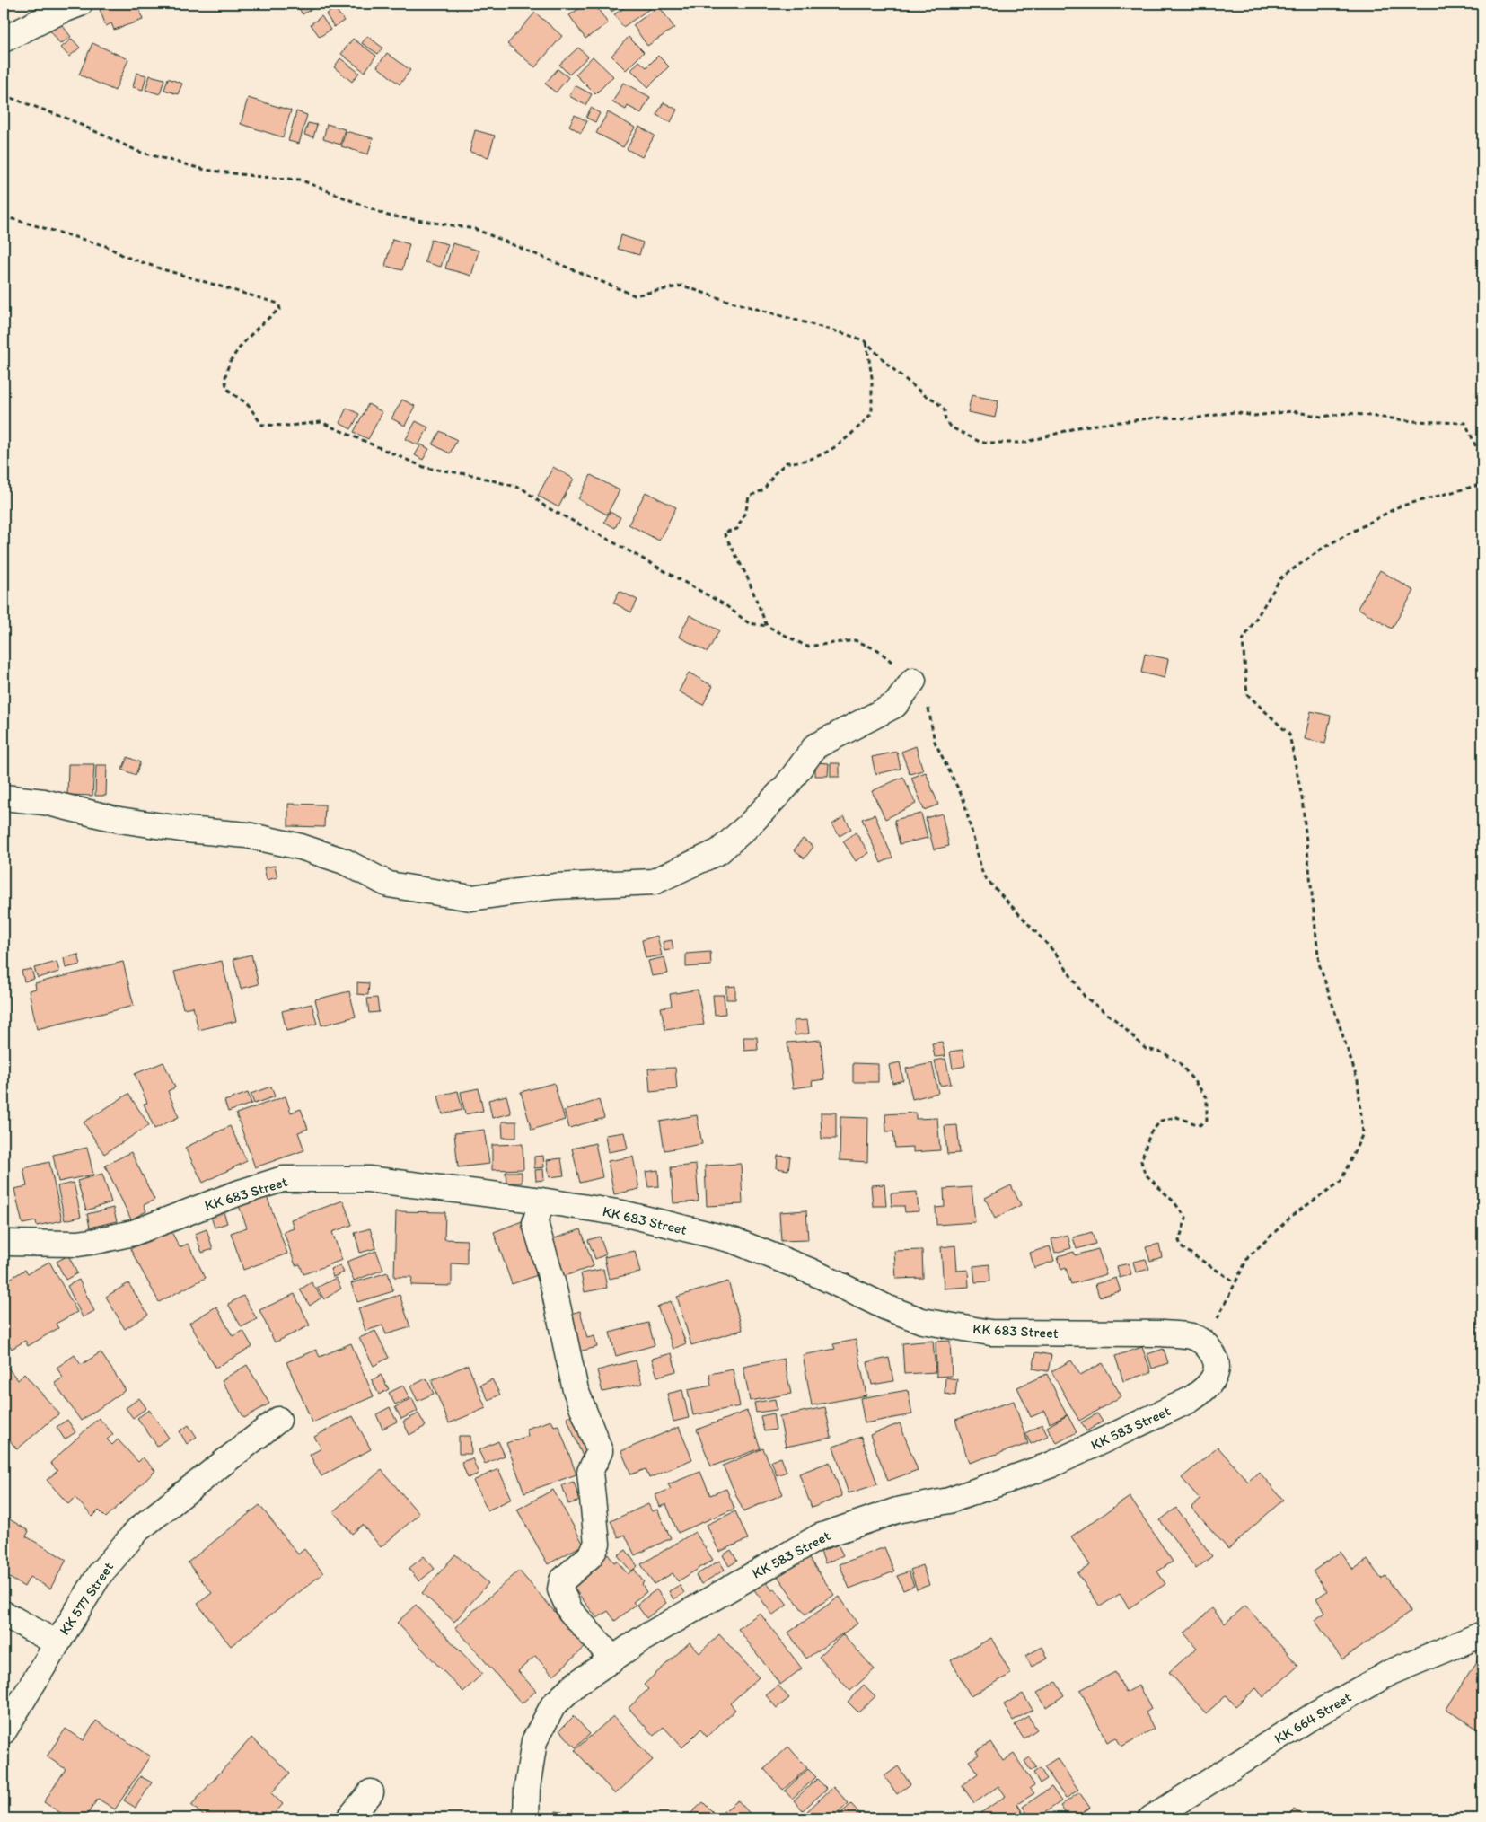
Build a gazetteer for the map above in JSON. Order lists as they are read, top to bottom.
{
  "streets": {
    "street": [
      "KK 683 Street",
      "KK 583 Street",
      "KK 577 Street",
      "KK 664 Street"
    ]
  },
  "crossings": [
    ["KK 683 Street", "KK 583 Street"]
  ]
}
